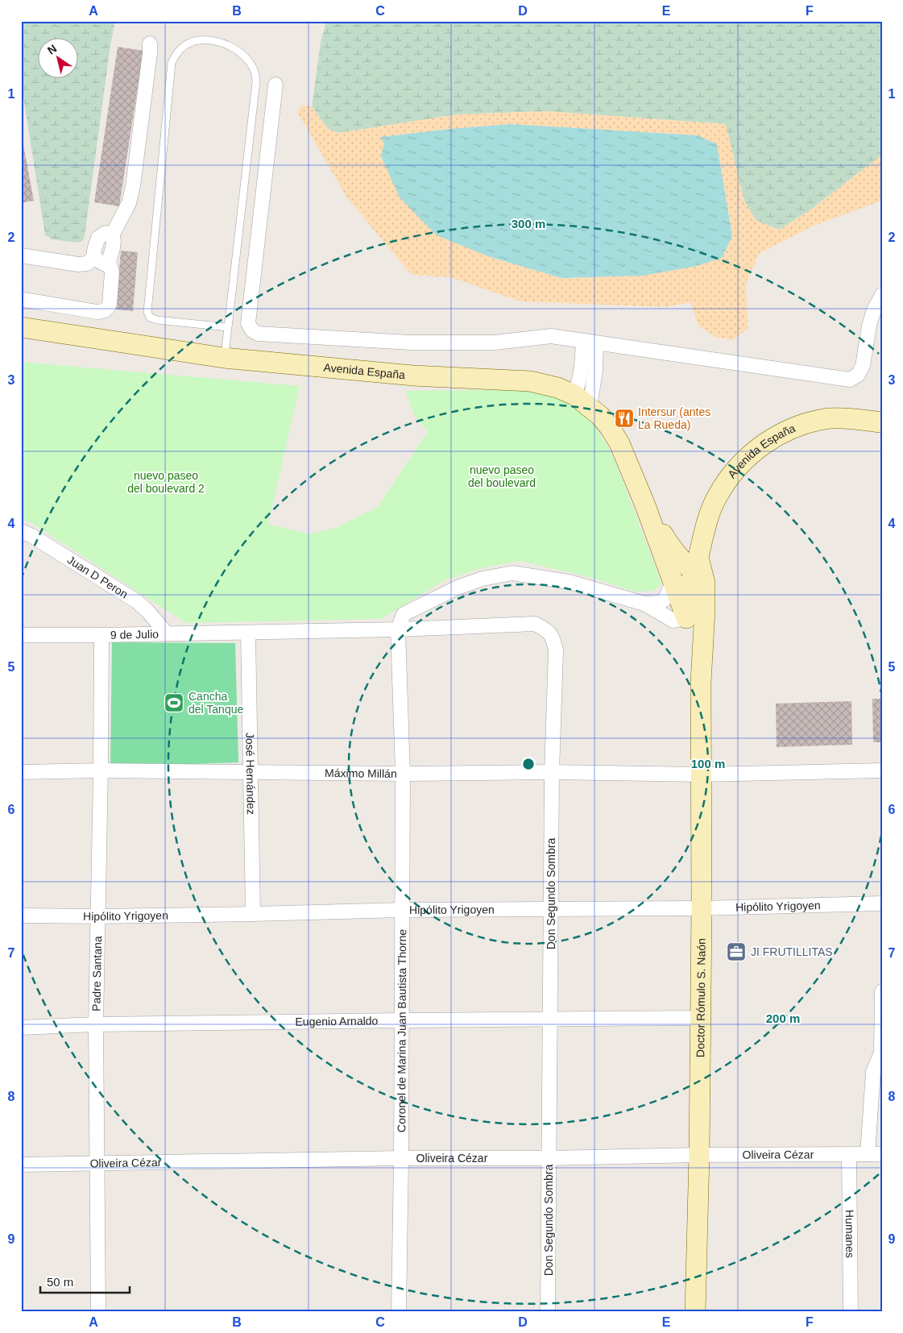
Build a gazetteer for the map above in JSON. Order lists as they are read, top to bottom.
{
  "streets": {
    "main road": ["Avenida España", "Doctor Rómulo S. Naón"],
    "street": [
      "Juan D Peron",
      "9 de Julio",
      "José Hernández",
      "Máximo Millán",
      "Don Segundo Sombra",
      "Hipólito Yrigoyen",
      "Padre Santana",
      "Eugenio Arnaldo",
      "Coronel de Marina Juan Bautista Thorne",
      "Oliveira Cézar",
      "Humanes"
    ]
  },
  "crossings": [
    ["Avenida España", "Doctor Rómulo S. Naón"],
    ["Juan D Peron", "9 de Julio"],
    ["9 de Julio", "José Hernández"],
    ["9 de Julio", "Don Segundo Sombra"],
    ["9 de Julio", "Padre Santana"],
    ["9 de Julio", "Coronel de Marina Juan Bautista Thorne"],
    ["José Hernández", "Máximo Millán"],
    ["José Hernández", "Hipólito Yrigoyen"],
    ["Máximo Millán", "Don Segundo Sombra"],
    ["Máximo Millán", "Padre Santana"],
    ["Máximo Millán", "Doctor Rómulo S. Naón"],
    ["Máximo Millán", "Coronel de Marina Juan Bautista Thorne"],
    ["Don Segundo Sombra", "Hipólito Yrigoyen"],
    ["Don Segundo Sombra", "Eugenio Arnaldo"],
    ["Don Segundo Sombra", "Coronel de Marina Juan Bautista Thorne"],
    ["Don Segundo Sombra", "Oliveira Cézar"],
    ["Hipólito Yrigoyen", "Padre Santana"],
    ["Hipólito Yrigoyen", "Doctor Rómulo S. Naón"],
    ["Hipólito Yrigoyen", "Coronel de Marina Juan Bautista Thorne"],
    ["Padre Santana", "Eugenio Arnaldo"],
    ["Padre Santana", "Oliveira Cézar"],
    ["Doctor Rómulo S. Naón", "Eugenio Arnaldo"],
    ["Doctor Rómulo S. Naón", "Oliveira Cézar"],
    ["Eugenio Arnaldo", "Coronel de Marina Juan Bautista Thorne"],
    ["Coronel de Marina Juan Bautista Thorne", "Oliveira Cézar"],
    ["Oliveira Cézar", "Humanes"]
  ],
  "parks": ["nuevo paseo del boulevard", "nuevo paseo del boulevard 2"],
  "places": {
    "restaurant": ["Intersur (antes La Rueda)"],
    "sports": ["Cancha del Tanque"],
    "office": ["JI FRUTILLITAS"]
  },
  "scale_bar": "50 m",
  "north": "top left",
  "grid": {
    "columns": [
      "A",
      "B",
      "C",
      "D",
      "E",
      "F"
    ],
    "rows": [
      "1",
      "2",
      "3",
      "4",
      "5",
      "6",
      "7",
      "8",
      "9"
    ]
  },
  "rings": ["300 m", "100 m", "200 m"]
}
